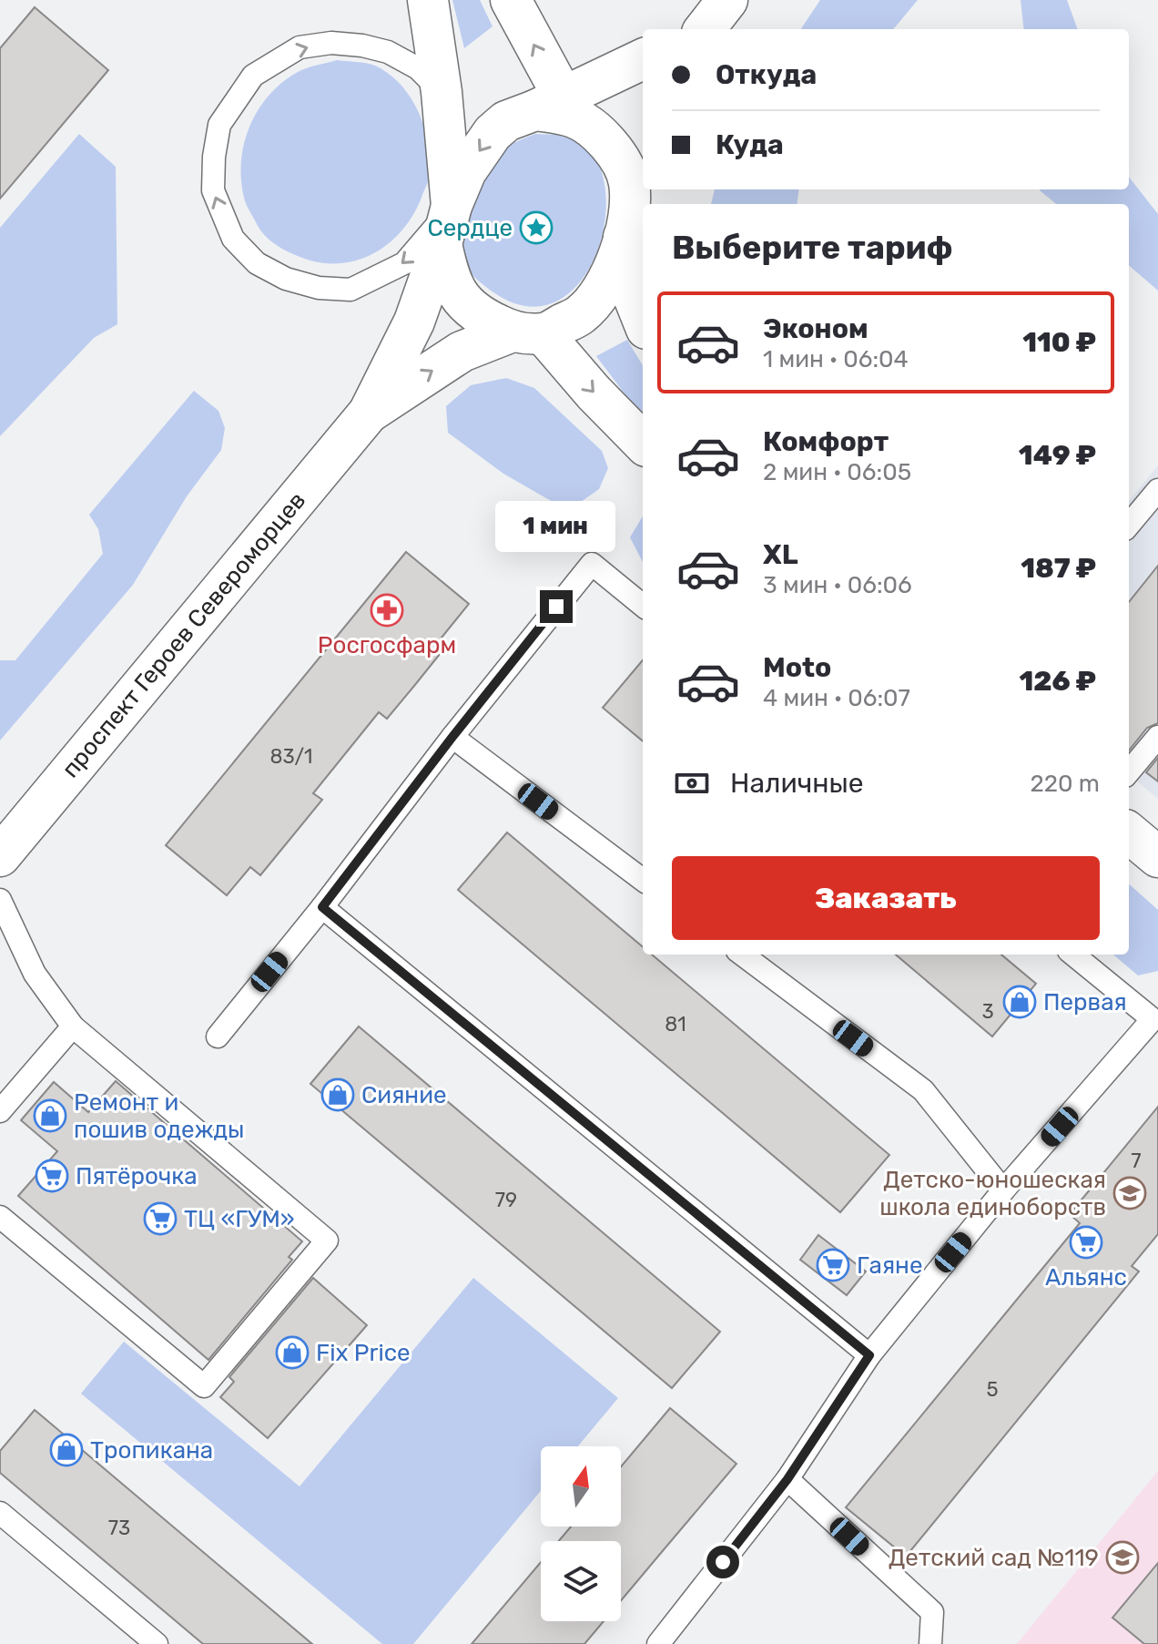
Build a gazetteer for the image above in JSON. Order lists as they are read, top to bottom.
{
  "streets": {
    "main road": ["проспект Героев Североморцев"]
  },
  "places": {
    "place": ["Сердце"],
    "pharmacy": ["Росгосфарм"],
    "shop": [
      "Первая",
      "Сияние",
      "Ремонт и пошив одежды",
      "Fix Price",
      "Тропикана"
    ],
    "supermarket": [
      "Пятёрочка",
      "ТЦ «ГУМ»",
      "Альянс",
      "Гаяне"
    ],
    "school or university": ["Детско-юношеская школа единоборств", "Детский сад №119"]
  },
  "house_numbers": [
    "83/1",
    "3",
    "81",
    "7",
    "79",
    "5",
    "73"
  ],
  "north": "top",
  "page": {
    "banner": ["Откуда", "Куда"],
    "heading": "Выберите тариф",
    "list": [
      {
        "name": "Эконом",
        "note": "1 мин · 06:04",
        "value": "110 ₽"
      },
      {
        "name": "Комфорт",
        "note": "2 мин · 06:05",
        "value": "149 ₽"
      },
      {
        "name": "XL",
        "note": "3 мин · 06:06",
        "value": "187 ₽"
      },
      {
        "name": "Moto",
        "note": "4 мин · 06:07",
        "value": "126 ₽"
      }
    ],
    "bubble": "1 мин",
    "pay": ["Наличные", "220 m"],
    "buttons": "Заказать"
  }
}
